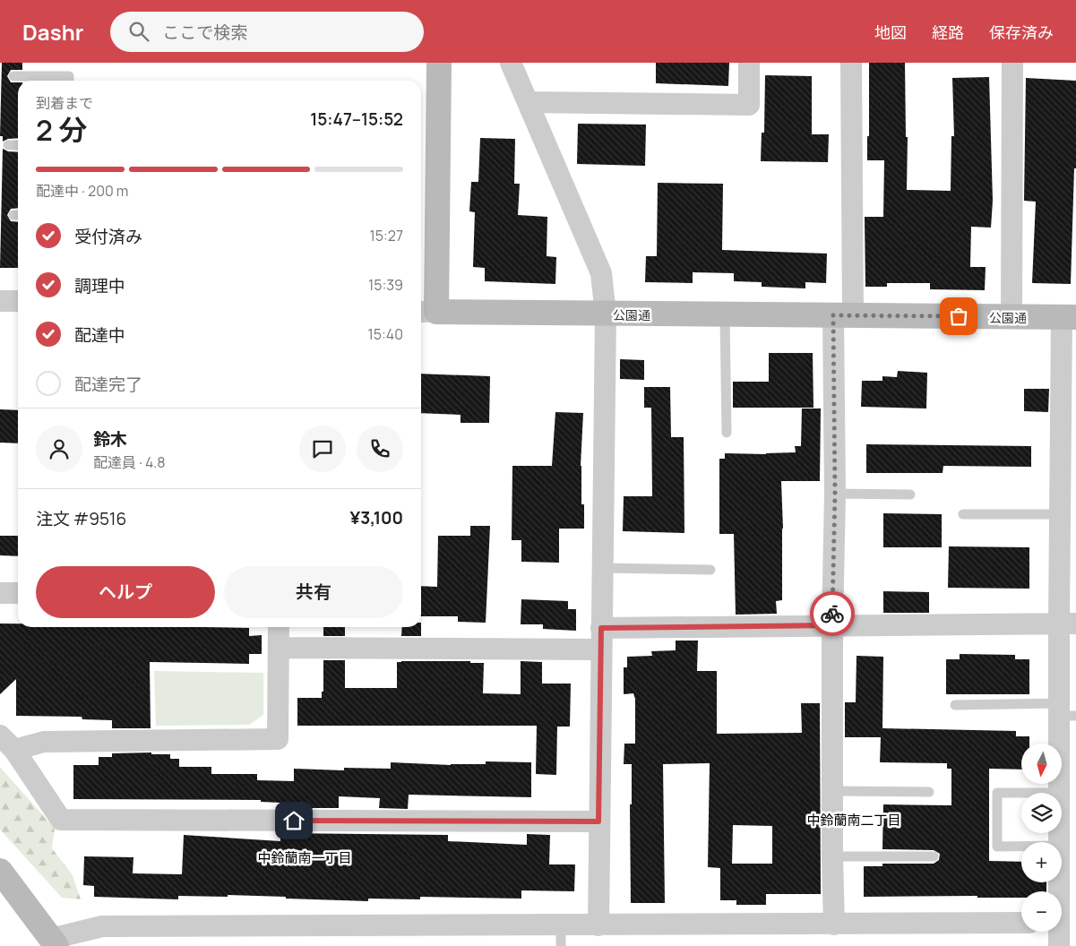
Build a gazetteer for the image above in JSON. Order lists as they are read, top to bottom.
{
  "streets": {
    "street": ["公園通"]
  },
  "districts": ["中鈴蘭南二丁目", "中鈴蘭南一丁目"],
  "north": "bottom",
  "page": {
    "header": "Dashr",
    "search": "ここで検索",
    "nav": ["地図", "経路", "保存済み"],
    "heading": ["2 分", "到着まで", "15:47–15:52"],
    "panel": [
      "鈴木",
      "配達員 · 4.8",
      "注文 #9516",
      "¥3,100"
    ],
    "bar": "配達中 · 200 m",
    "list": [
      ["受付済み", "15:27"],
      ["調理中", "15:39"],
      ["配達中", "15:40"],
      "配達完了"
    ],
    "buttons": ["ヘルプ", "共有"],
    "map_buttons": ["+", "−"]
  }
}
